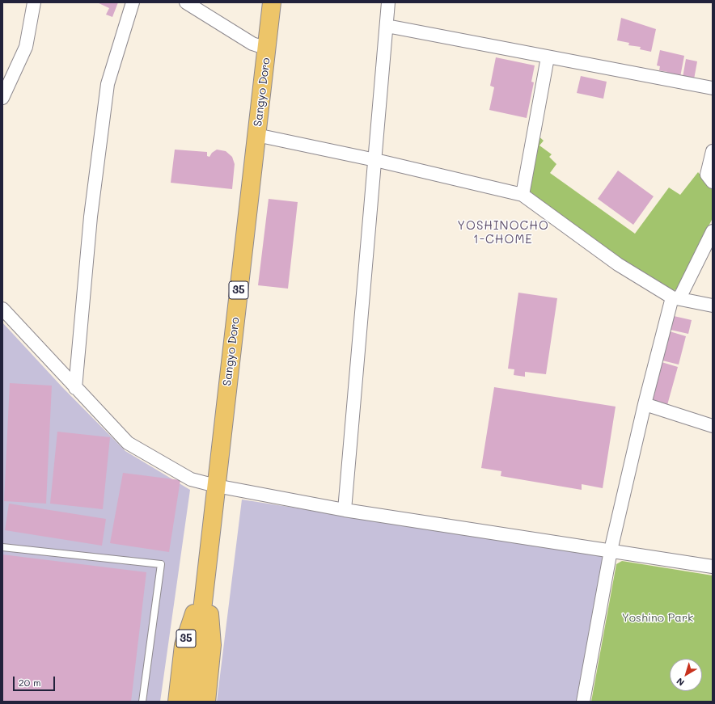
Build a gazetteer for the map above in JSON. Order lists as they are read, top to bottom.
{
  "streets": {
    "main road": ["Sangyo Doro", "35"]
  },
  "crossings": [
    ["Sangyo Doro", "35"]
  ],
  "districts": ["YOSHINOCHO 1-CHOME"],
  "parks": ["Yoshino Park"],
  "scale_bar": "20 m",
  "north": "bottom left"
}
